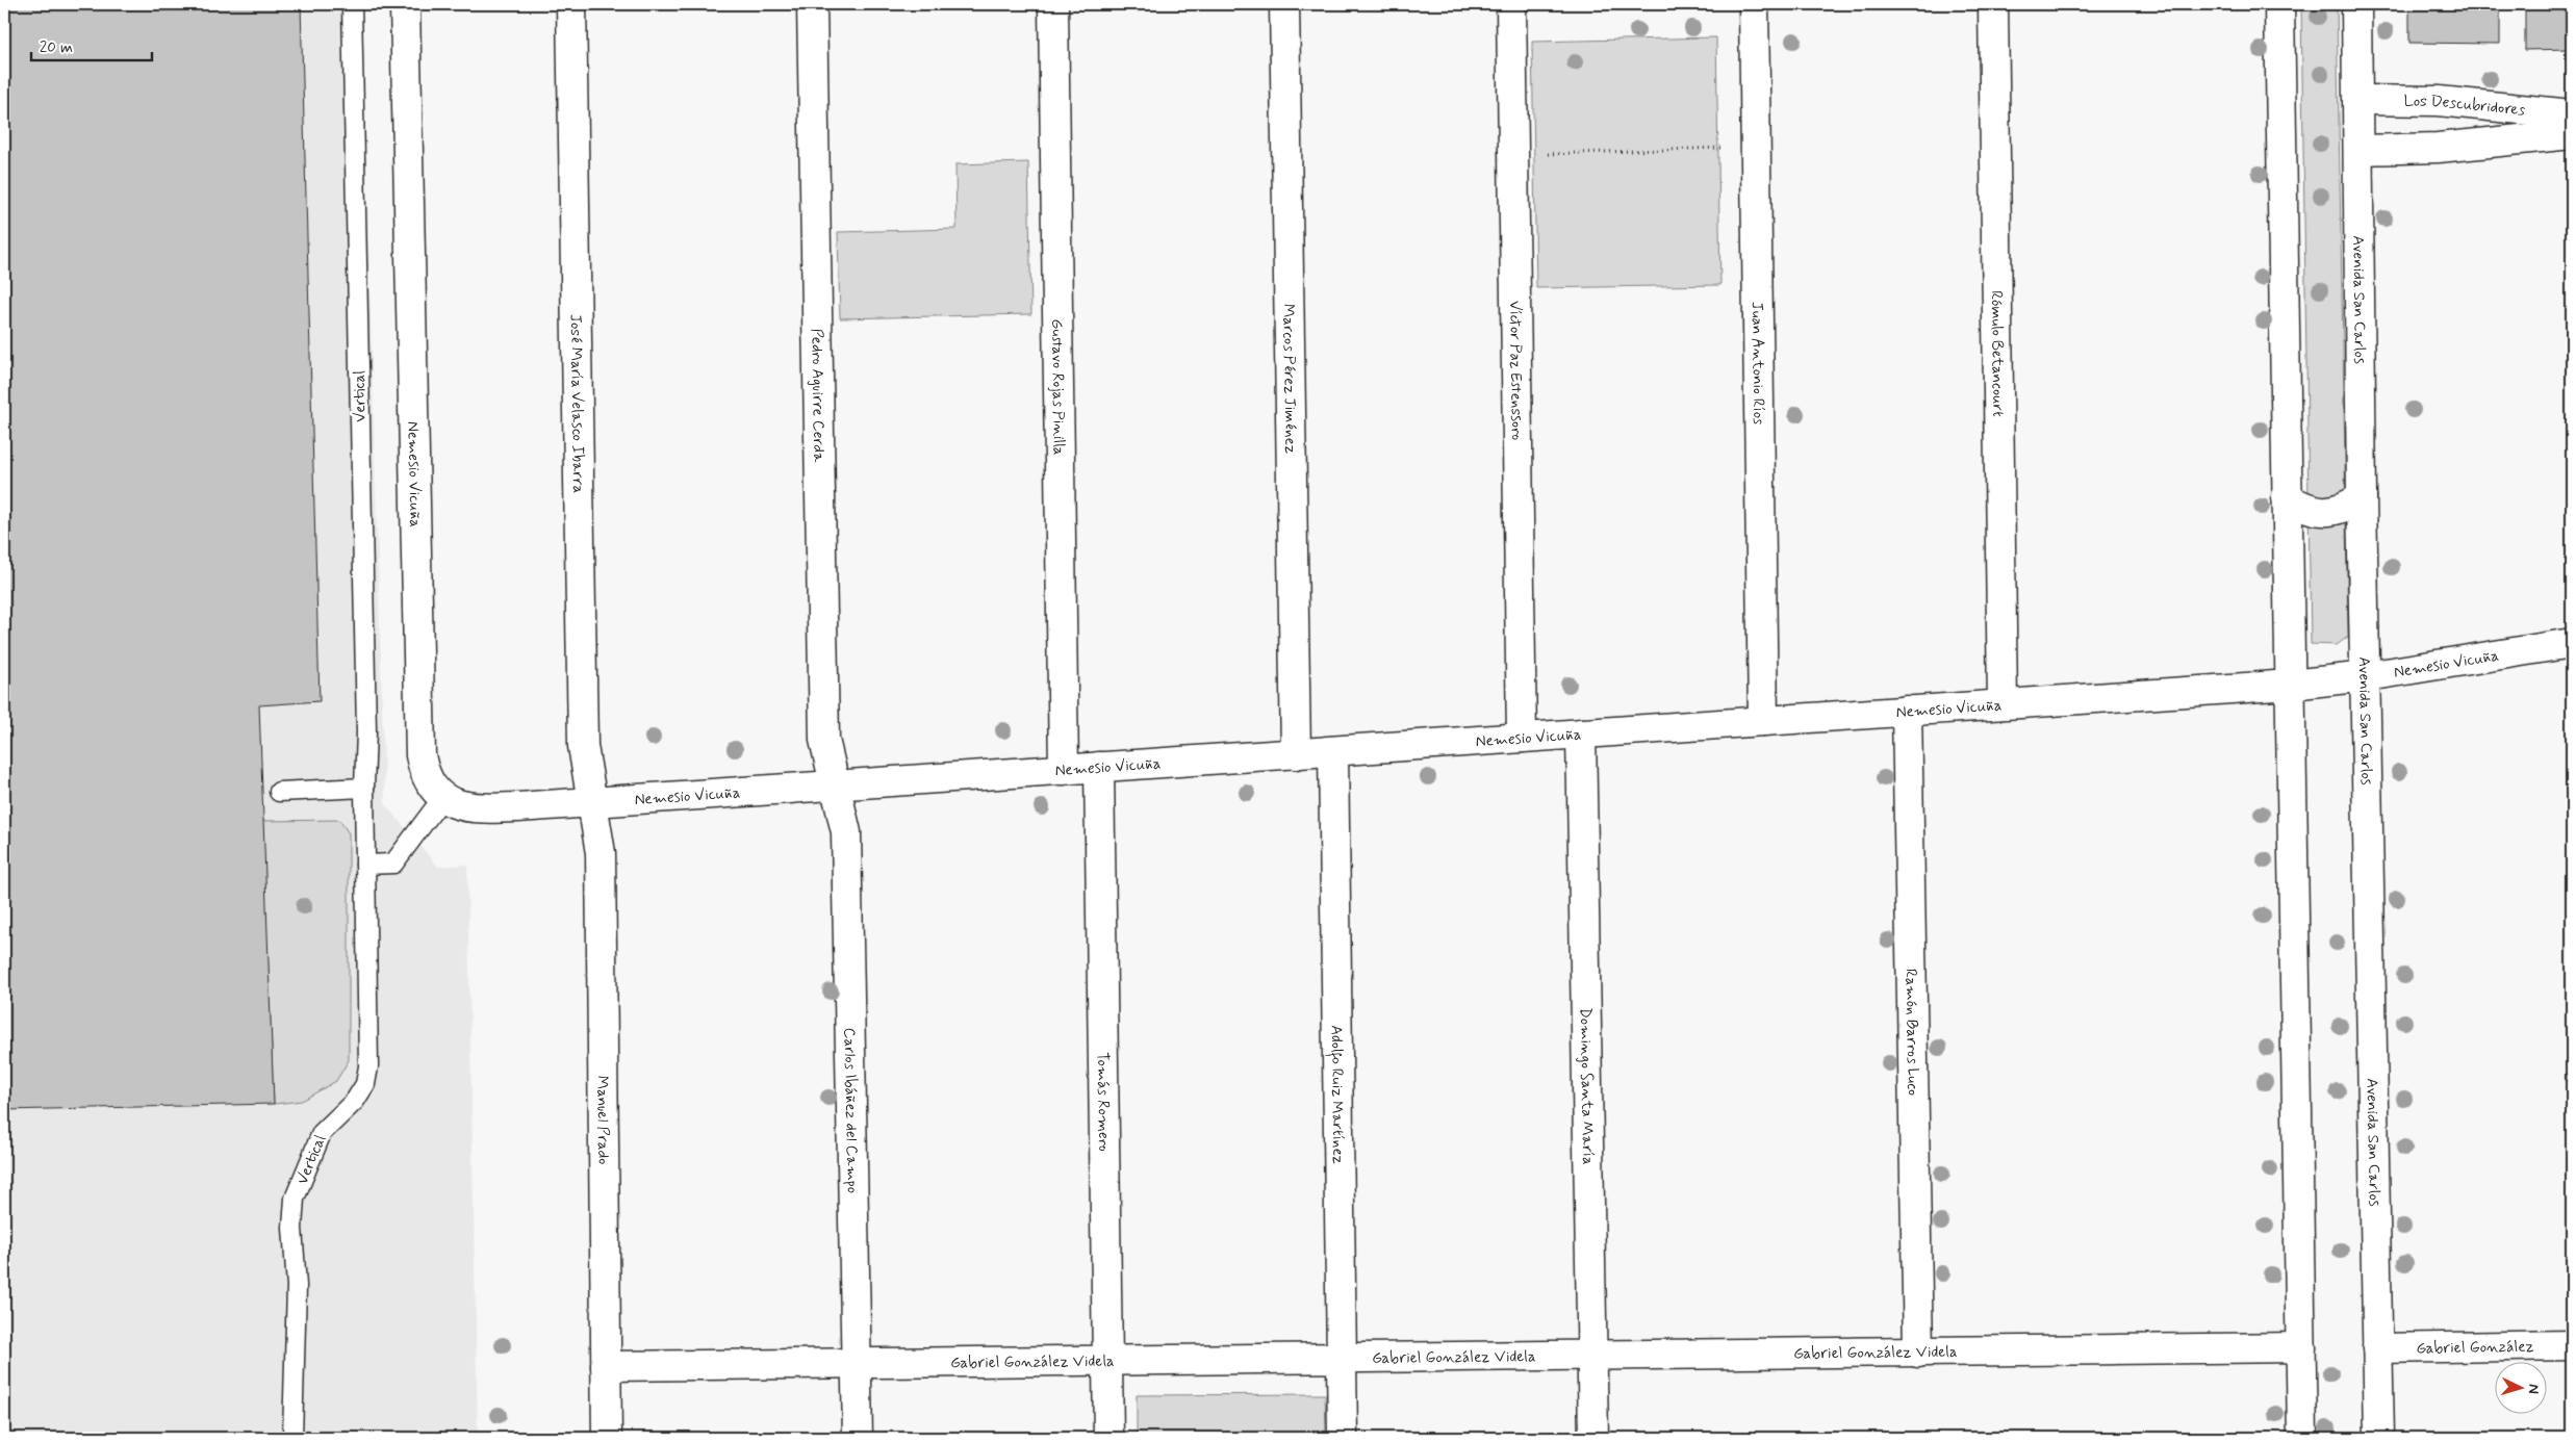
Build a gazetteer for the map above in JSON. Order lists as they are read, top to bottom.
{
  "streets": {
    "street": [
      "Los Descubridores",
      "Avenida San Carlos",
      "Rómulo Betancourt",
      "Juan Antonio Ríos",
      "Víctor Paz Estenssoro",
      "Marcos Pérez Jiménez",
      "Gustavo Rojas Pinilla",
      "Pedro Aguirre Cerda",
      "José María Velasco Ibarra",
      "Nemesio Vicuña",
      "Ramón Barros Luco",
      "Domingo Santa María",
      "Adolfo Ruiz Martínez",
      "Tomás Romero",
      "Carlos Ibáñez del Campo",
      "Manuel Prado",
      "Gabriel González",
      "Gabriel González Videla"
    ],
    "lane": ["Vertical"]
  },
  "crossings": [
    ["Los Descubridores", "Avenida San Carlos"],
    ["Avenida San Carlos", "Nemesio Vicuña"],
    ["Avenida San Carlos", "Gabriel González"],
    ["Rómulo Betancourt", "Nemesio Vicuña"],
    ["Juan Antonio Ríos", "Nemesio Vicuña"],
    ["Víctor Paz Estenssoro", "Nemesio Vicuña"],
    ["Marcos Pérez Jiménez", "Nemesio Vicuña"],
    ["Gustavo Rojas Pinilla", "Nemesio Vicuña"],
    ["Pedro Aguirre Cerda", "Nemesio Vicuña"],
    ["Pedro Aguirre Cerda", "Carlos Ibáñez del Campo"],
    ["José María Velasco Ibarra", "Nemesio Vicuña"],
    ["José María Velasco Ibarra", "Manuel Prado"],
    ["Nemesio Vicuña", "Ramón Barros Luco"],
    ["Nemesio Vicuña", "Domingo Santa María"],
    ["Nemesio Vicuña", "Adolfo Ruiz Martínez"],
    ["Nemesio Vicuña", "Tomás Romero"],
    ["Nemesio Vicuña", "Carlos Ibáñez del Campo"],
    ["Nemesio Vicuña", "Manuel Prado"],
    ["Ramón Barros Luco", "Gabriel González Videla"],
    ["Domingo Santa María", "Gabriel González Videla"],
    ["Adolfo Ruiz Martínez", "Gabriel González Videla"],
    ["Tomás Romero", "Gabriel González Videla"],
    ["Carlos Ibáñez del Campo", "Gabriel González Videla"],
    ["Manuel Prado", "Gabriel González Videla"]
  ],
  "scale_bar": "20 m",
  "north": "right"
}
